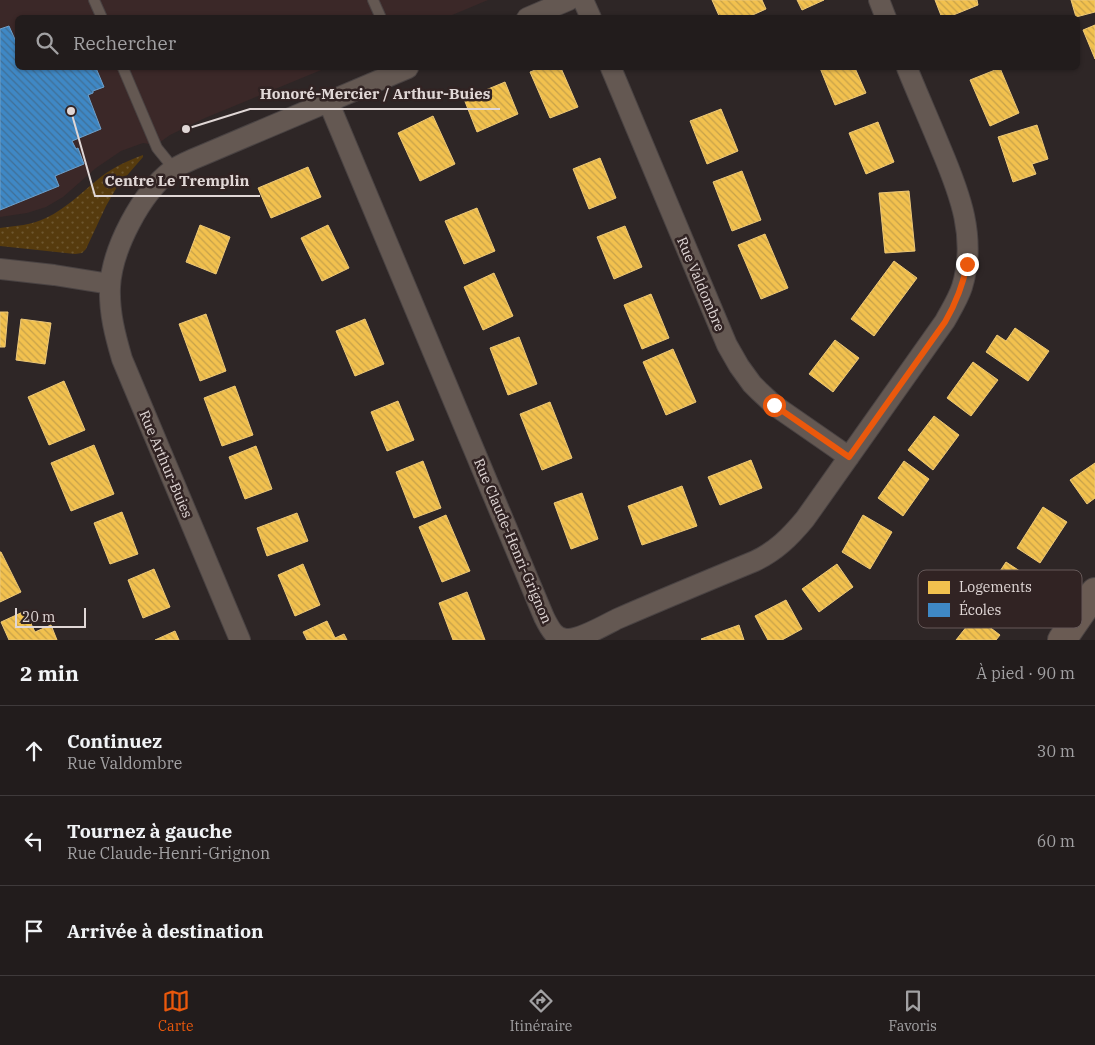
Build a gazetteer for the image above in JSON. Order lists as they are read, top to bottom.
{
  "streets": {
    "street": ["Rue Valdombre", "Rue Arthur-Buies", "Rue Claude-Henri-Grignon"]
  },
  "crossings": [
    ["Rue Valdombre", "Rue Claude-Henri-Grignon"]
  ],
  "places": ["Centre Le Tremplin", "Honoré-Mercier / Arthur-Buies"],
  "legend": ["Logements", "Écoles"],
  "scale_bar": "20 m",
  "page": {
    "search": "Rechercher",
    "scale": "20 m",
    "heading": ["2 min", "À pied · 90 m"],
    "list": [
      ["Continuez", "Rue Valdombre", "30 m"],
      ["Tournez à gauche", "Rue Claude-Henri-Grignon", "60 m"],
      "Arrivée à destination"
    ],
    "nav": ["Carte", "Itinéraire", "Favoris"]
  }
}
